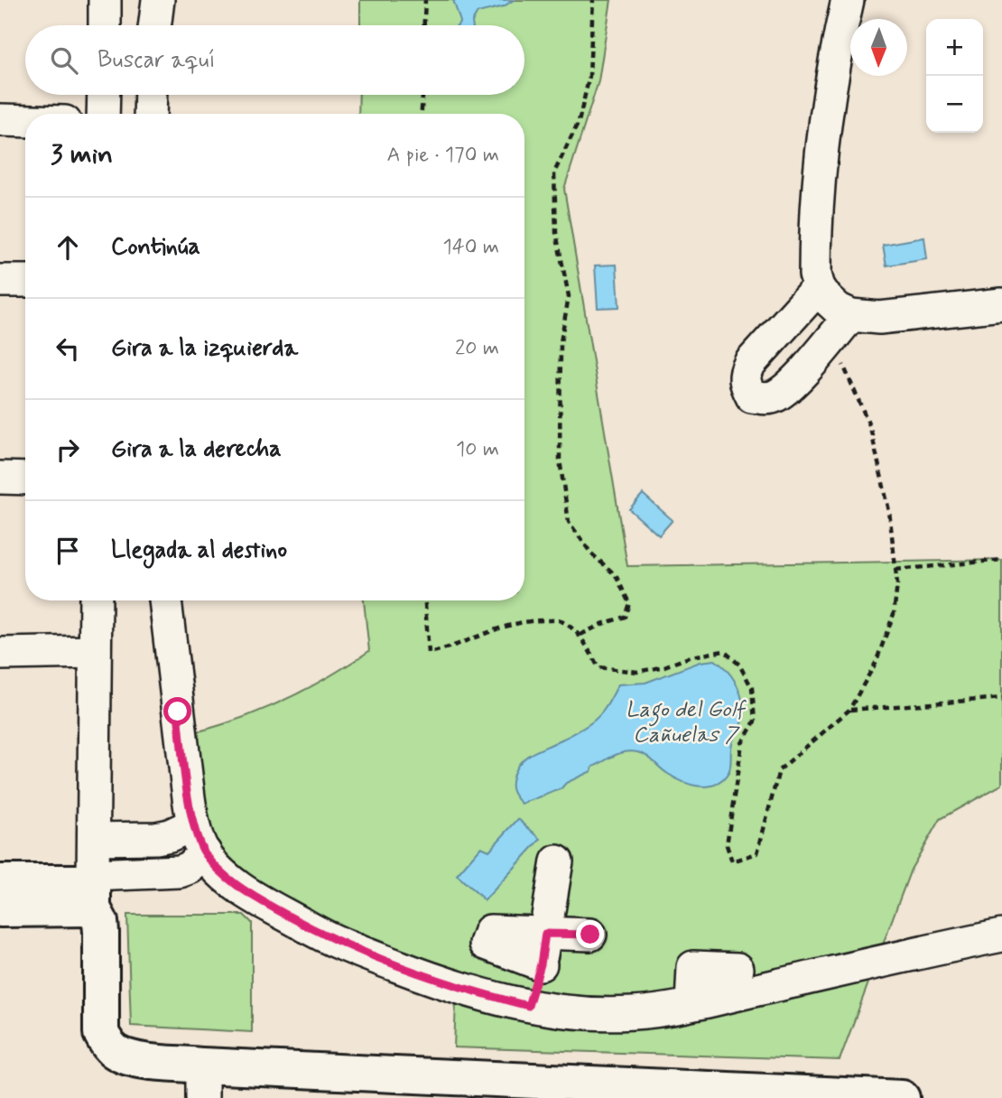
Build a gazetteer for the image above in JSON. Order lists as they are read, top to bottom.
{
  "water": ["Lago del Golf Cañuelas 7"],
  "north": "bottom",
  "page": {
    "map_buttons": ["+", "−"],
    "search": "Buscar aquí",
    "heading": ["3 min", "A pie · 170 m"],
    "list": [
      ["Continúa", "140 m"],
      ["Gira a la izquierda", "20 m"],
      ["Gira a la derecha", "10 m"],
      "Llegada al destino"
    ]
  }
}
